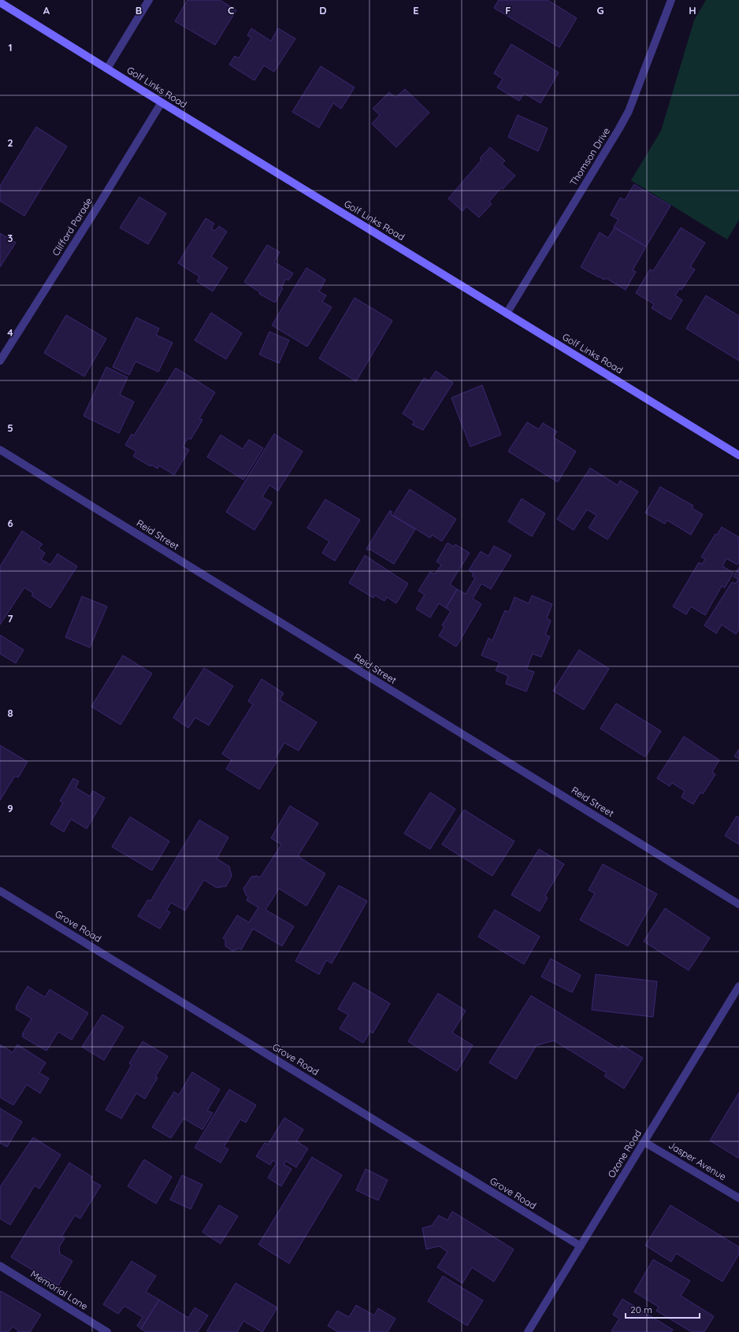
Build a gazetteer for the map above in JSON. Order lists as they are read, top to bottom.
{
  "streets": {
    "main road": ["Golf Links Road"],
    "street": [
      "Thomson Drive",
      "Clifford Parade",
      "Reid Street",
      "Grove Road",
      "Ozone Road",
      "Jasper Avenue",
      "Memorial Lane"
    ]
  },
  "crossings": [
    ["Golf Links Road", "Thomson Drive"],
    ["Golf Links Road", "Clifford Parade"],
    ["Grove Road", "Ozone Road"],
    ["Ozone Road", "Jasper Avenue"]
  ],
  "scale_bar": "20 m",
  "grid": {
    "columns": [
      "A",
      "B",
      "C",
      "D",
      "E",
      "F",
      "G",
      "H"
    ],
    "rows": [
      "1",
      "2",
      "3",
      "4",
      "5",
      "6",
      "7",
      "8",
      "9"
    ]
  }
}
